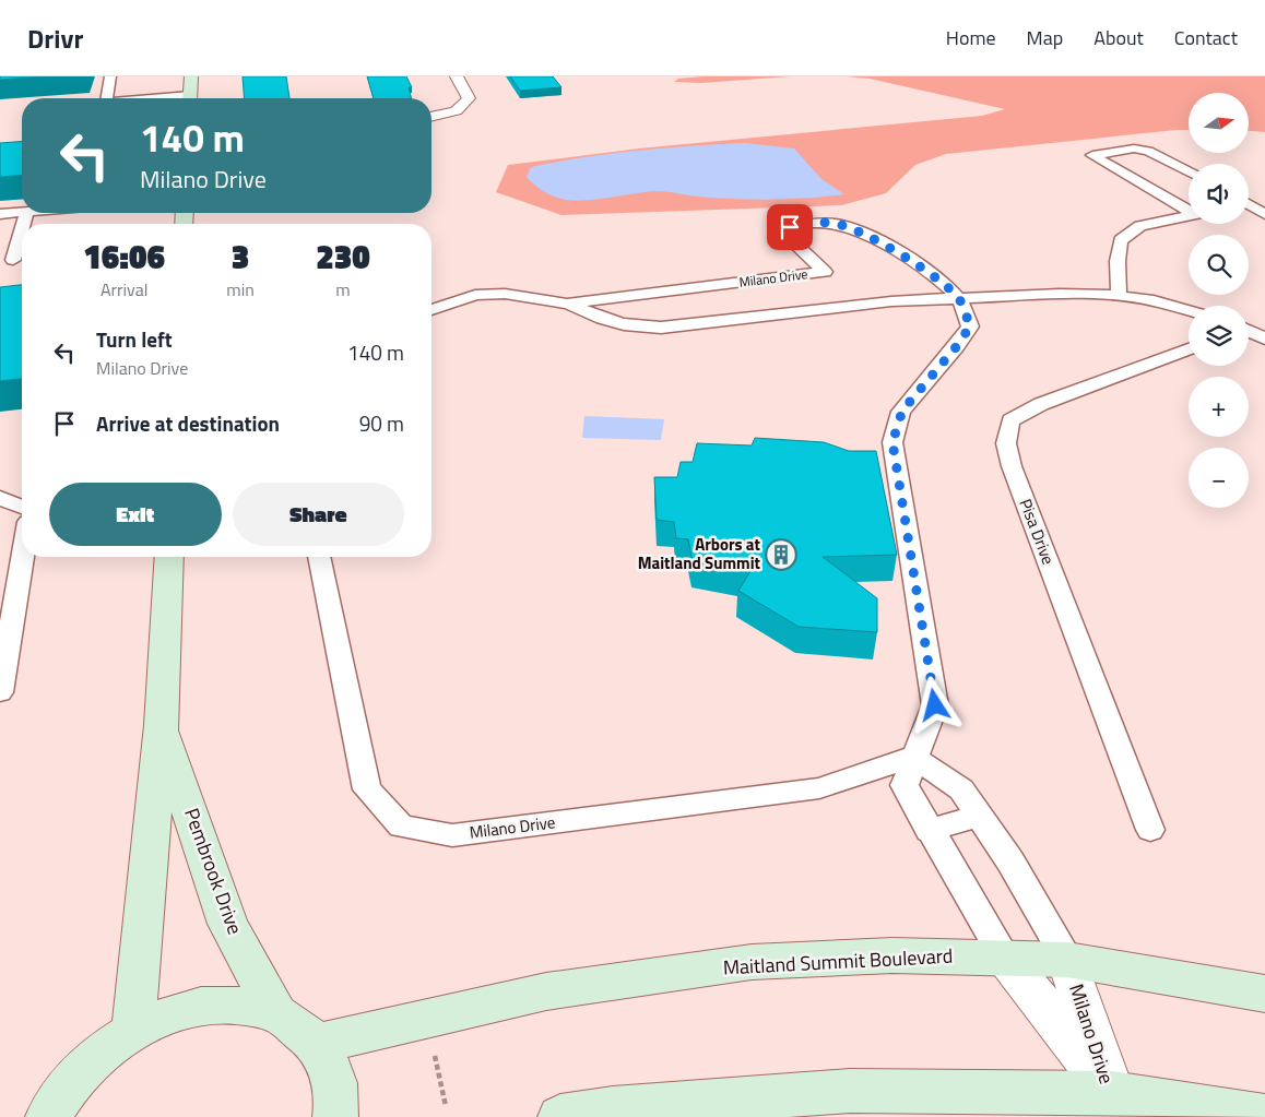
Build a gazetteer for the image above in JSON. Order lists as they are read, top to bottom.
{
  "streets": {
    "street": ["Milano Drive", "Pembrook Drive", "Maitland Summit Boulevard"],
    "lane": ["Pisa Drive"]
  },
  "crossings": [
    ["Milano Drive", "Maitland Summit Boulevard"]
  ],
  "places": {
    "building": ["Arbors at Maitland Summit"]
  },
  "north": "right",
  "page": {
    "header": "Drivr",
    "nav": [
      "Home",
      "Map",
      "About",
      "Contact"
    ],
    "map_buttons": ["+", "−"],
    "turn": ["140 m", "Milano Drive"],
    "eta": [
      "16:06",
      "Arrival",
      "3",
      "min",
      "230",
      "m"
    ],
    "list": [
      {
        "name": "Turn left",
        "note": "Milano Drive",
        "value": "140 m"
      },
      {
        "name": "Arrive at destination",
        "value": "90 m"
      }
    ],
    "buttons": ["Exit", "Share"]
  }
}
